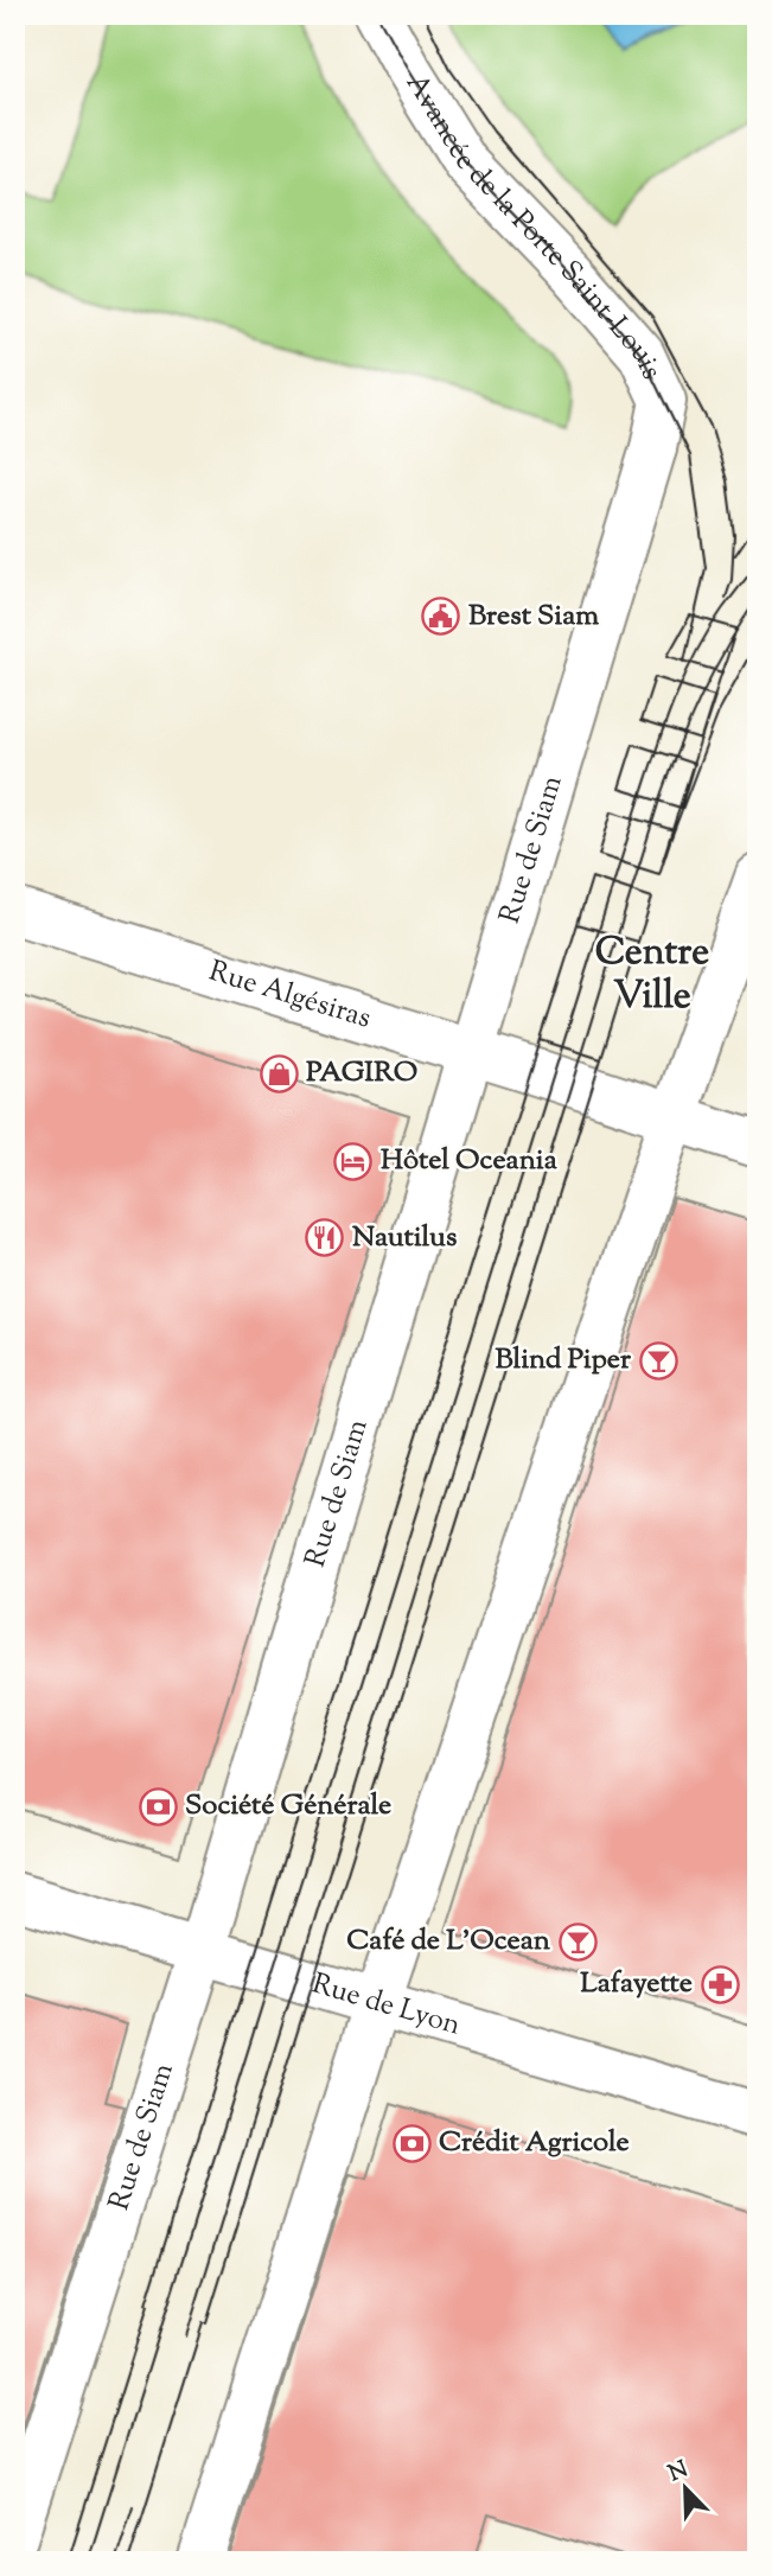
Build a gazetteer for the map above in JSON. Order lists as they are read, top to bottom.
{
  "streets": {
    "street": [
      "Avancée de la Porte Saint-Louis",
      "Rue de Siam",
      "Rue Algésiras",
      "Rue de Lyon"
    ]
  },
  "crossings": [
    ["Avancée de la Porte Saint-Louis", "Rue de Siam"],
    ["Rue de Siam", "Rue Algésiras"],
    ["Rue de Siam", "Rue de Lyon"]
  ],
  "districts": ["Centre Ville"],
  "places": {
    "public building": ["Brest Siam"],
    "shop": ["PAGIRO"],
    "hotel": ["Hôtel Oceania"],
    "restaurant": ["Nautilus"],
    "bar": ["Blind Piper", "Café de L'Ocean"],
    "bank": ["Société Générale", "Crédit Agricole"],
    "pharmacy": ["Lafayette"]
  },
  "north": "top left"
}
